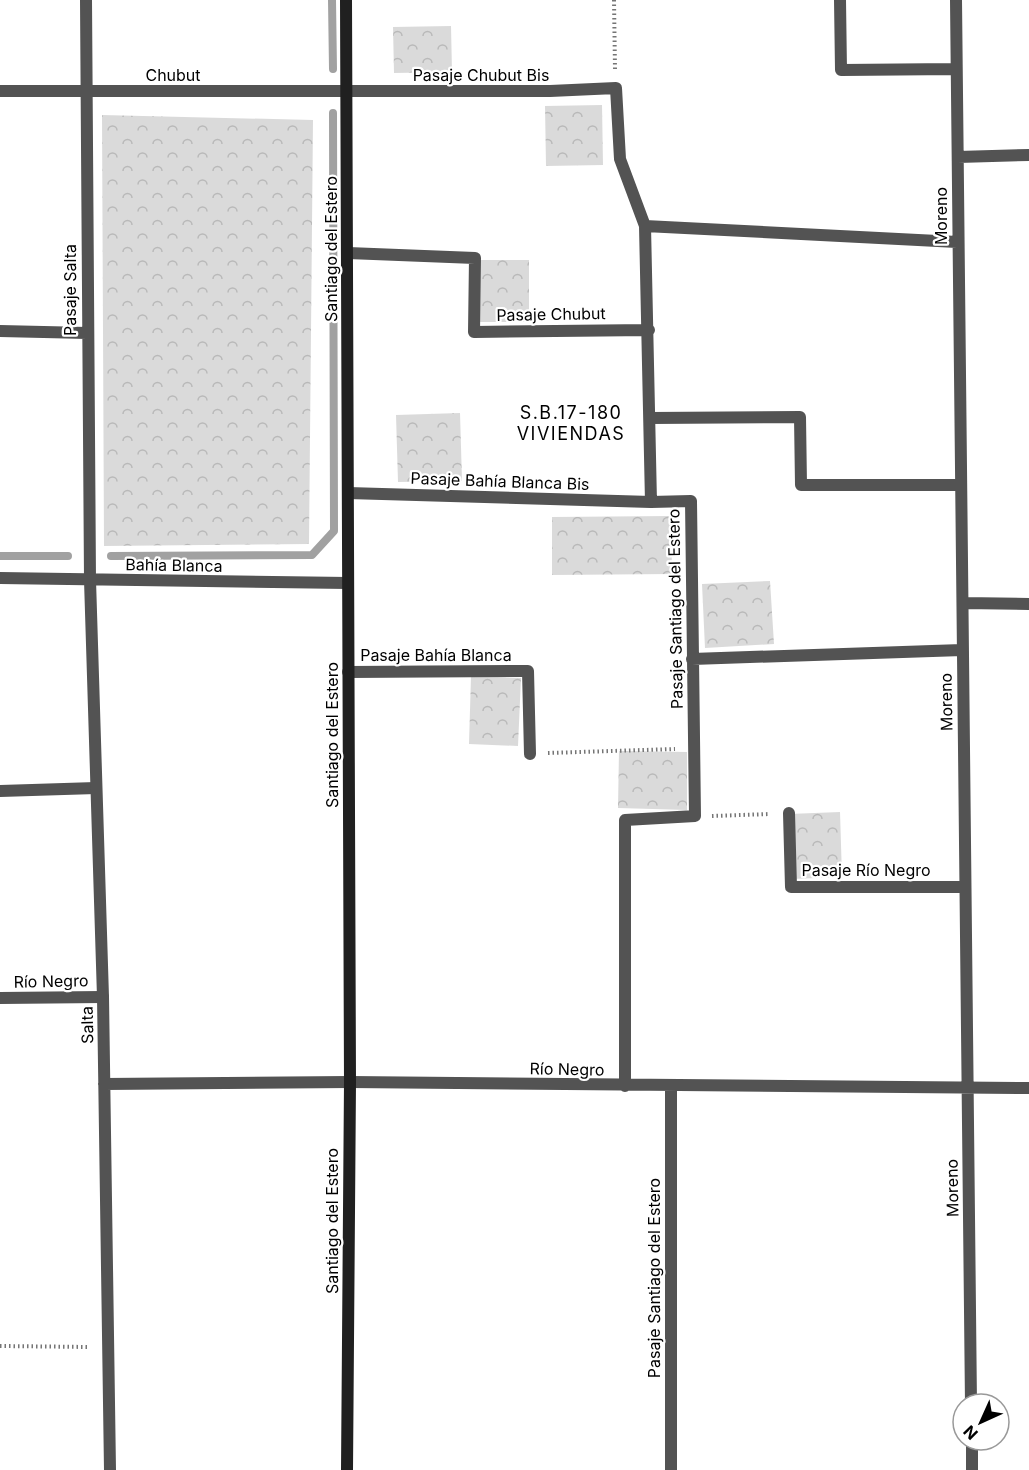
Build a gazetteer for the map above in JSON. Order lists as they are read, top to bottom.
{
  "streets": {
    "street": [
      "Chubut",
      "Pasaje Chubut Bis",
      "Moreno",
      "Santiago del Estero",
      "Pasaje Salta",
      "Pasaje Chubut",
      "Pasaje Bahía Blanca Bis",
      "Bahía Blanca",
      "Pasaje Santiago del Estero",
      "Pasaje Bahía Blanca",
      "Pasaje Río Negro",
      "Río Negro",
      "Salta"
    ]
  },
  "crossings": [
    ["Chubut", "Pasaje Chubut Bis"],
    ["Chubut", "Santiago del Estero"],
    ["Chubut", "Pasaje Salta"],
    ["Pasaje Chubut Bis", "Santiago del Estero"],
    ["Pasaje Chubut Bis", "Pasaje Santiago del Estero"],
    ["Moreno", "Pasaje Río Negro"],
    ["Moreno", "Río Negro"],
    ["Santiago del Estero", "Pasaje Chubut"],
    ["Santiago del Estero", "Pasaje Bahía Blanca Bis"],
    ["Santiago del Estero", "Bahía Blanca"],
    ["Santiago del Estero", "Pasaje Bahía Blanca"],
    ["Santiago del Estero", "Río Negro"],
    ["Pasaje Salta", "Bahía Blanca"],
    ["Pasaje Salta", "Salta"],
    ["Pasaje Chubut", "Pasaje Santiago del Estero"],
    ["Pasaje Bahía Blanca Bis", "Pasaje Santiago del Estero"],
    ["Bahía Blanca", "Salta"],
    ["Pasaje Santiago del Estero", "Río Negro"],
    ["Río Negro", "Salta"]
  ],
  "districts": ["S.B.17-180 VIVIENDAS"],
  "north": "bottom left"
}
